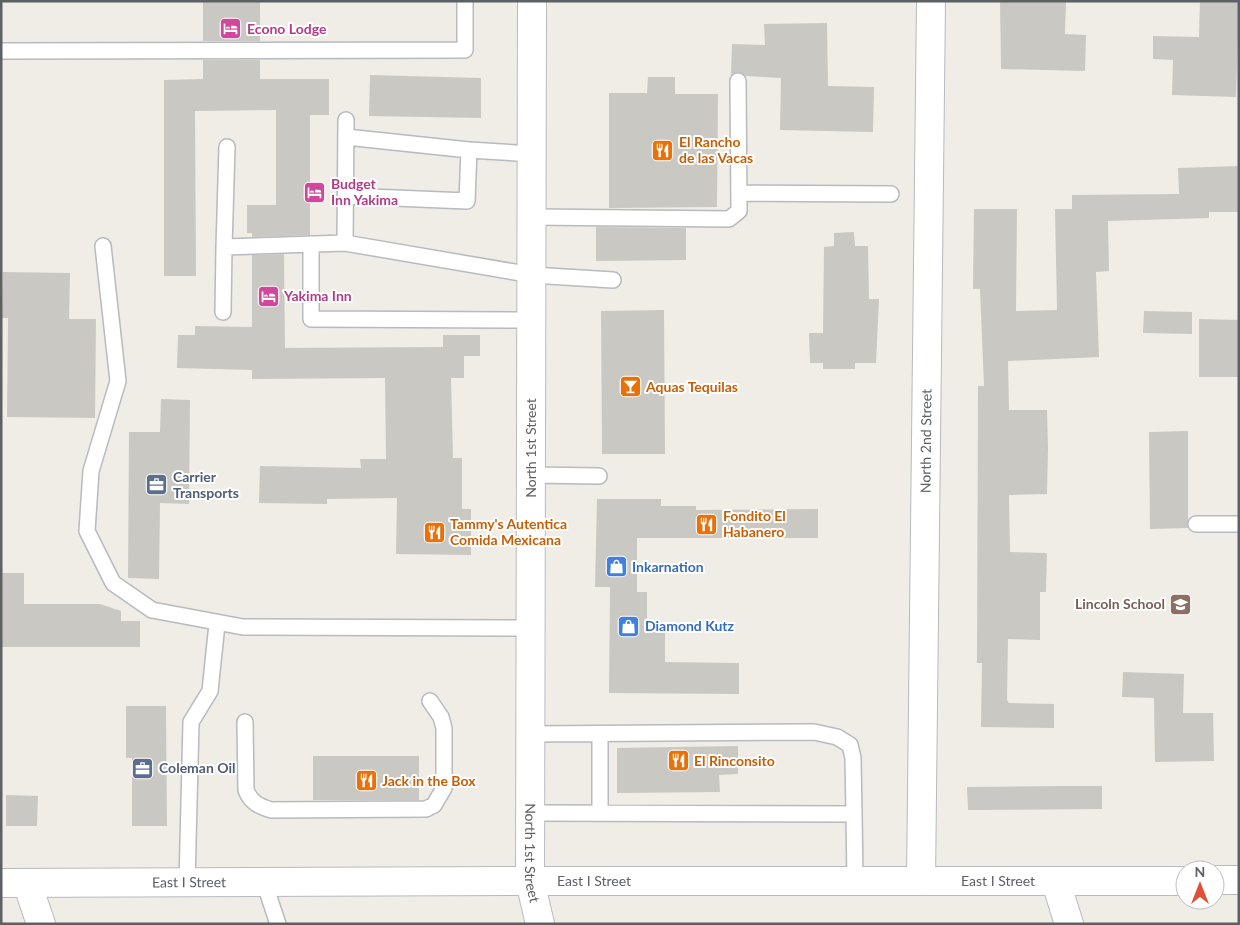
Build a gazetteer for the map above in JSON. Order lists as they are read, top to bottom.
{
  "streets": {
    "street": ["North 2nd Street", "North 1st Street", "East I Street"]
  },
  "crossings": [
    ["North 2nd Street", "East I Street"],
    ["North 1st Street", "East I Street"]
  ],
  "places": {
    "hotel": ["Econo Lodge", "Budget Inn Yakima", "Yakima Inn"],
    "restaurant": [
      "El Rancho de las Vacas",
      "Fondito El Habanero",
      "Tammy's Autentica Comida Mexicana",
      "El Rinconsito",
      "Jack in the Box"
    ],
    "bar": ["Aquas Tequilas"],
    "office": ["Carrier Transports", "Coleman Oil"],
    "shop": ["Inkarnation", "Diamond Kutz"],
    "school or university": ["Lincoln School"]
  },
  "north": "top"
}
